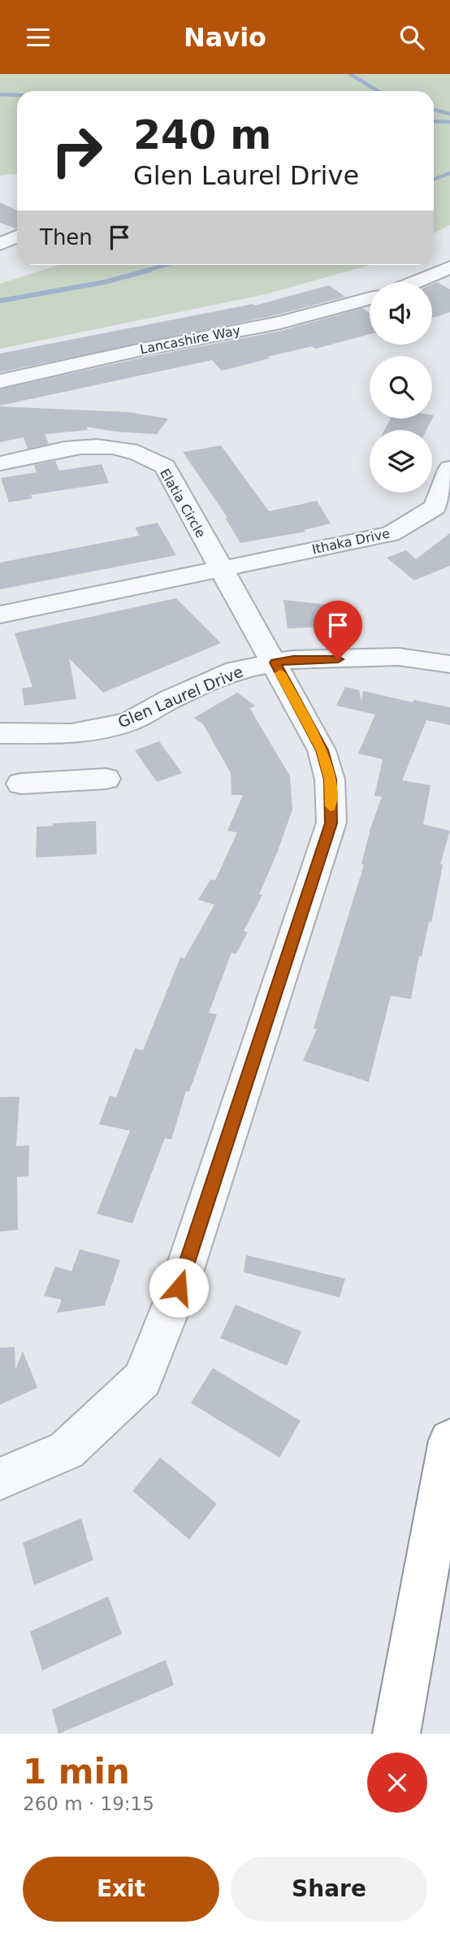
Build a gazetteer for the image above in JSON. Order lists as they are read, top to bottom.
{
  "streets": {
    "street": [
      "Lancashire Way",
      "Elatia Circle",
      "Ithaka Drive",
      "Glen Laurel Drive"
    ]
  },
  "crossings": [
    ["Elatia Circle", "Ithaka Drive"],
    ["Elatia Circle", "Glen Laurel Drive"]
  ],
  "page": {
    "header": "Navio",
    "turn": ["240 m", "Glen Laurel Drive"],
    "then": "Then",
    "heading": ["1 min", "260 m · 19:15"],
    "buttons": ["Exit", "Share"]
  }
}
